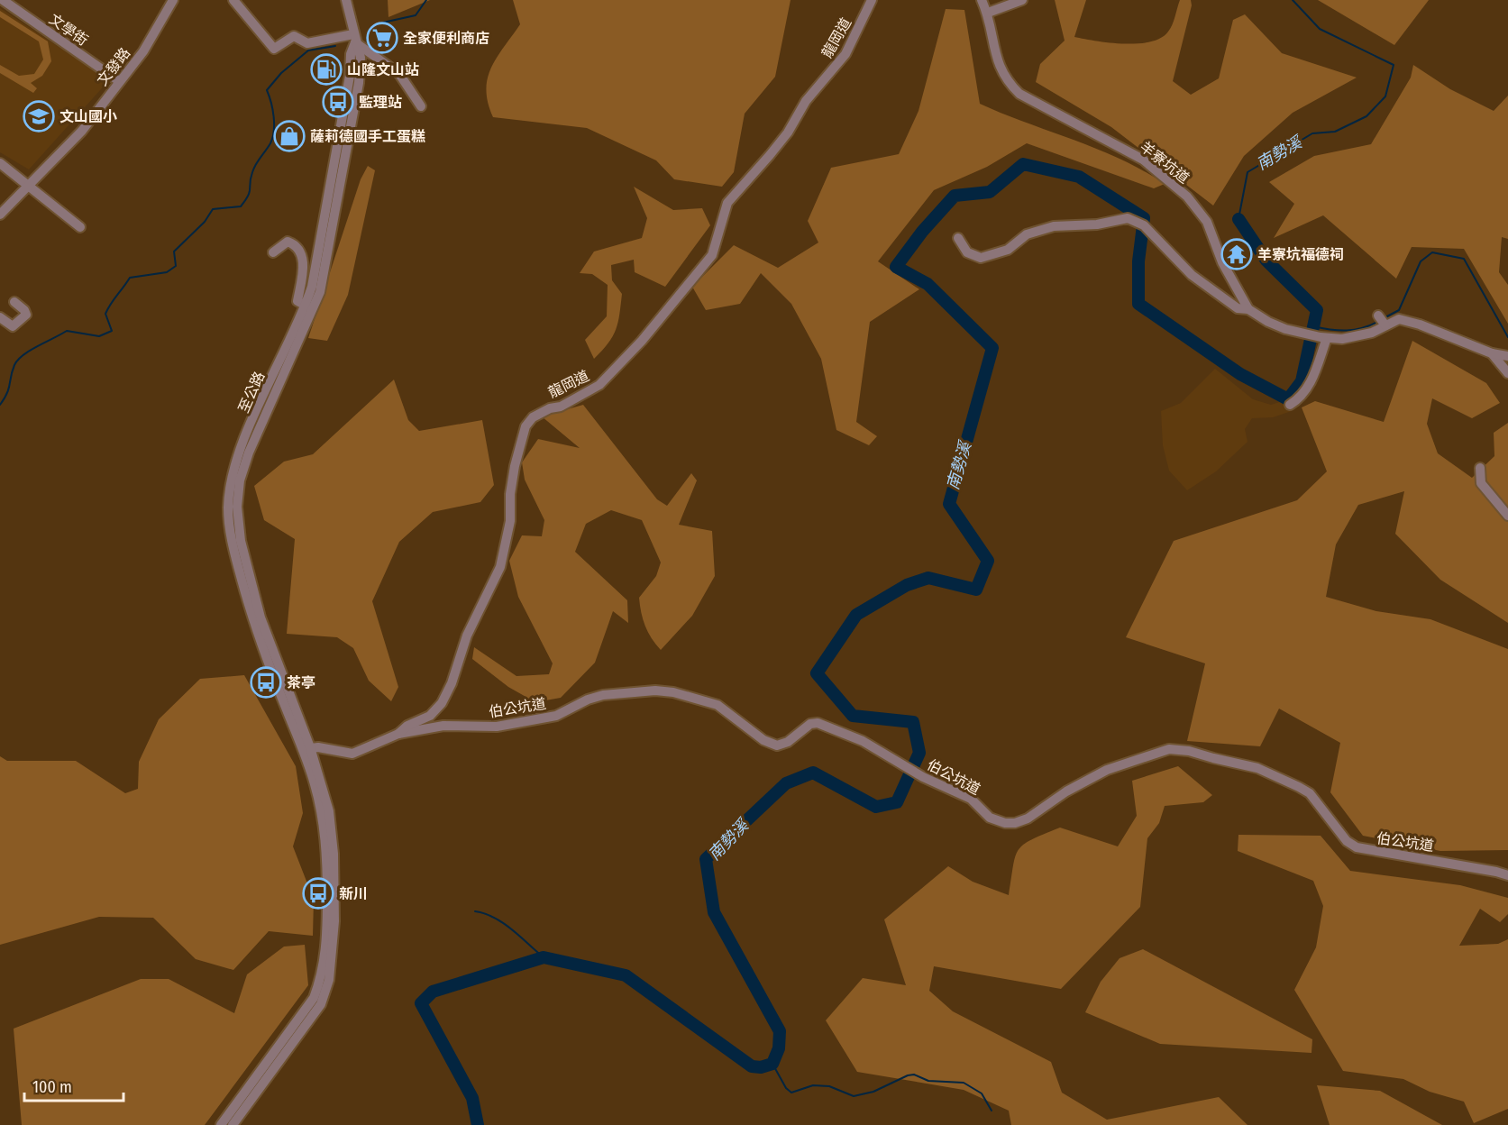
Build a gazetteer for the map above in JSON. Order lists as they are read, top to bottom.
{
  "streets": {
    "street": [
      "文學街",
      "龍岡道",
      "文發路",
      "羊寮坑道",
      "至公路",
      "伯公坑道"
    ]
  },
  "crossings": [
    ["文學街", "文發路"],
    ["龍岡道", "至公路"],
    ["龍岡道", "伯公坑道"]
  ],
  "water": ["南勢溪"],
  "places": {
    "supermarket": ["全家便利商店"],
    "fuel station": ["山隆文山站"],
    "bus stop": ["監理站", "茶亭", "新川"],
    "school or university": ["文山國小"],
    "shop": ["薩莉德國手工蛋糕"],
    "temple": ["羊寮坑福德祠"]
  },
  "scale_bar": "100 m"
}
